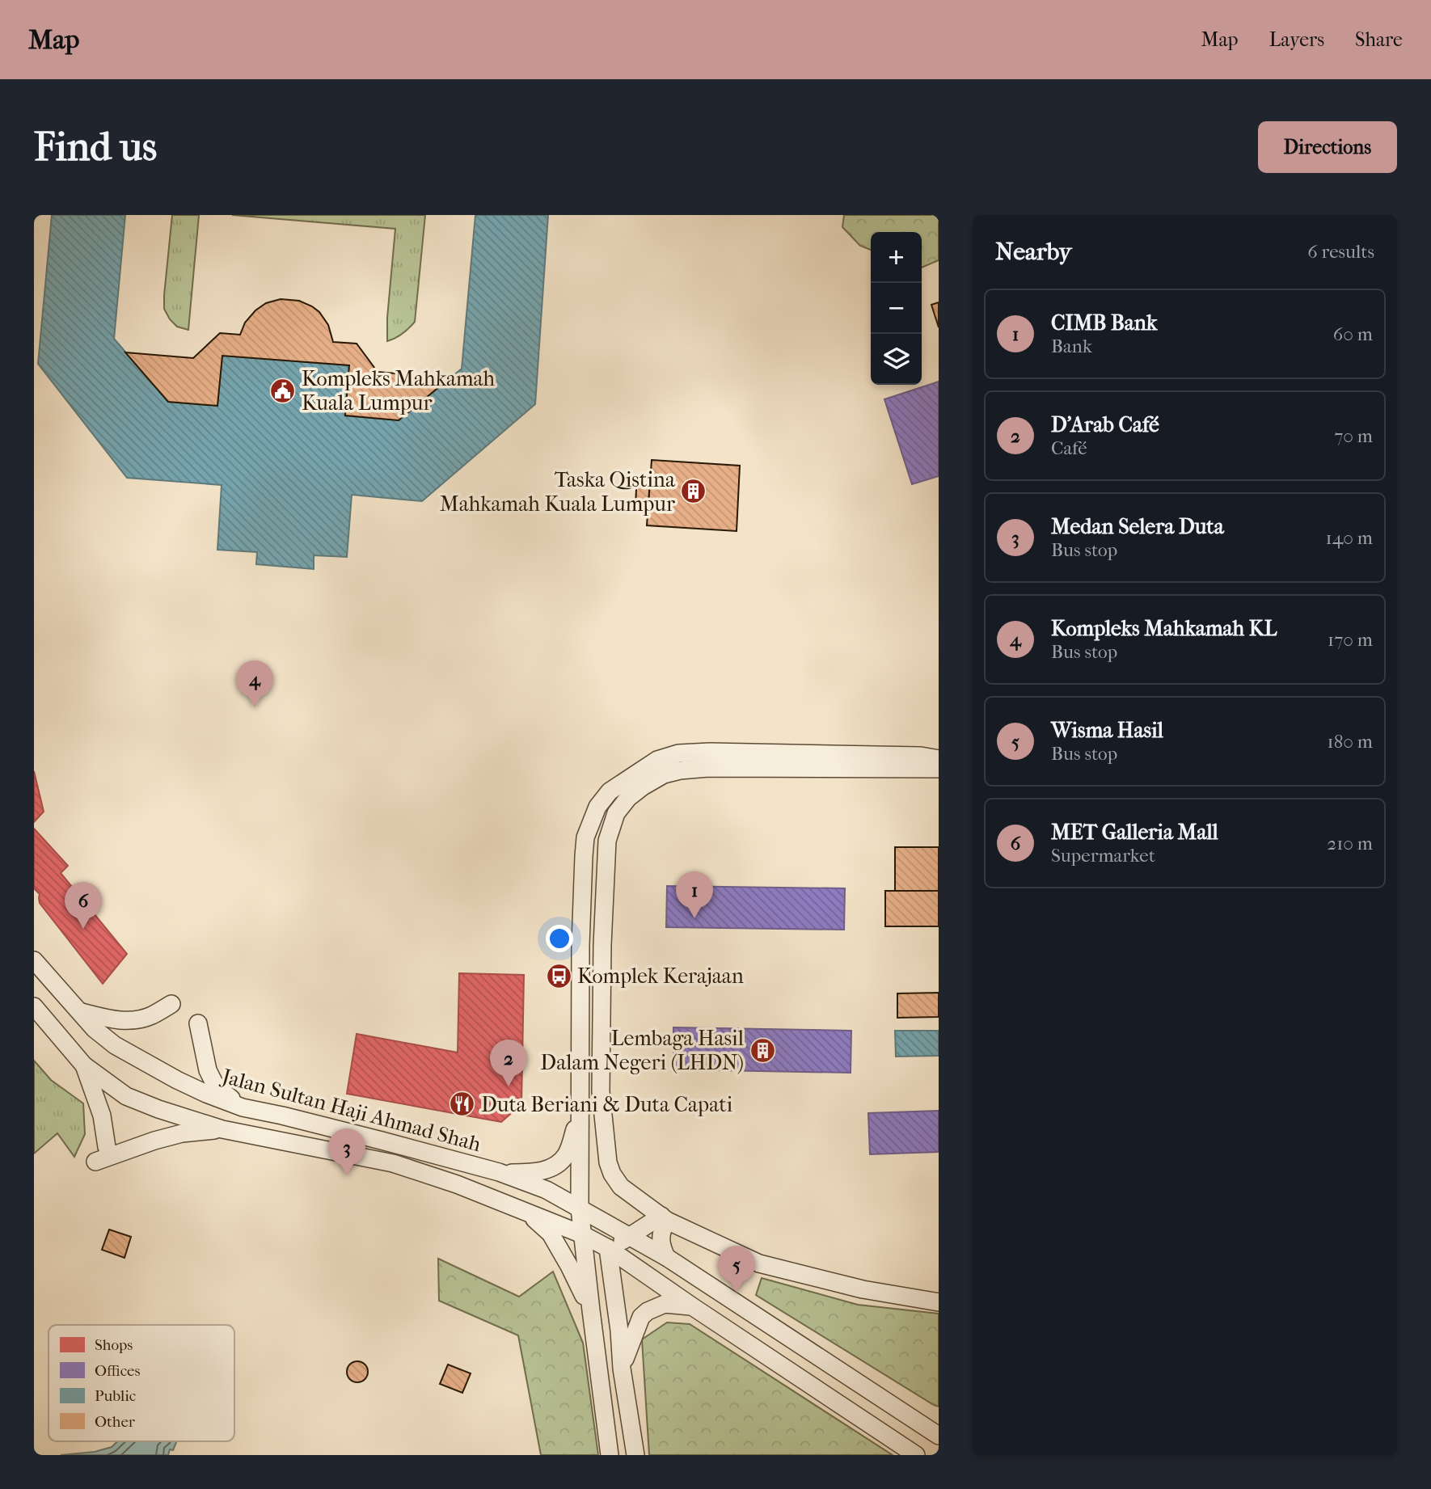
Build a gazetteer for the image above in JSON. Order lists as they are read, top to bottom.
{
  "streets": {
    "street": ["Jalan Sultan Haji Ahmad Shah"]
  },
  "places": {
    "public building": ["Kompleks Mahkamah Kuala Lumpur"],
    "building": ["Taska Qistina Mahkamah Kuala Lumpur", "Lembaga Hasil Dalam Negeri (LHDN)"],
    "bus stop": ["Komplek Kerajaan"],
    "restaurant": ["Duta Beriani & Duta Capati"]
  },
  "legend": [
    "Shops",
    "Offices",
    "Public",
    "Other"
  ],
  "page": {
    "header": "Map",
    "nav": ["Map", "Layers", "Share"],
    "buttons": "Directions",
    "title": "Find us",
    "heading": ["Nearby", "6 results"],
    "map_buttons": ["+", "−"],
    "list": [
      {
        "mark": "1",
        "name": "CIMB Bank",
        "note": "Bank",
        "value": "60 m"
      },
      {
        "mark": "2",
        "name": "D'Arab Café",
        "note": "Café",
        "value": "70 m"
      },
      {
        "mark": "3",
        "name": "Medan Selera Duta",
        "note": "Bus stop",
        "value": "140 m"
      },
      {
        "mark": "4",
        "name": "Kompleks Mahkamah KL",
        "note": "Bus stop",
        "value": "170 m"
      },
      {
        "mark": "5",
        "name": "Wisma Hasil",
        "note": "Bus stop",
        "value": "180 m"
      },
      {
        "mark": "6",
        "name": "MET Galleria Mall",
        "note": "Supermarket",
        "value": "210 m"
      }
    ],
    "pins": [
      "4",
      "1",
      "6",
      "2",
      "3",
      "5"
    ]
  }
}
